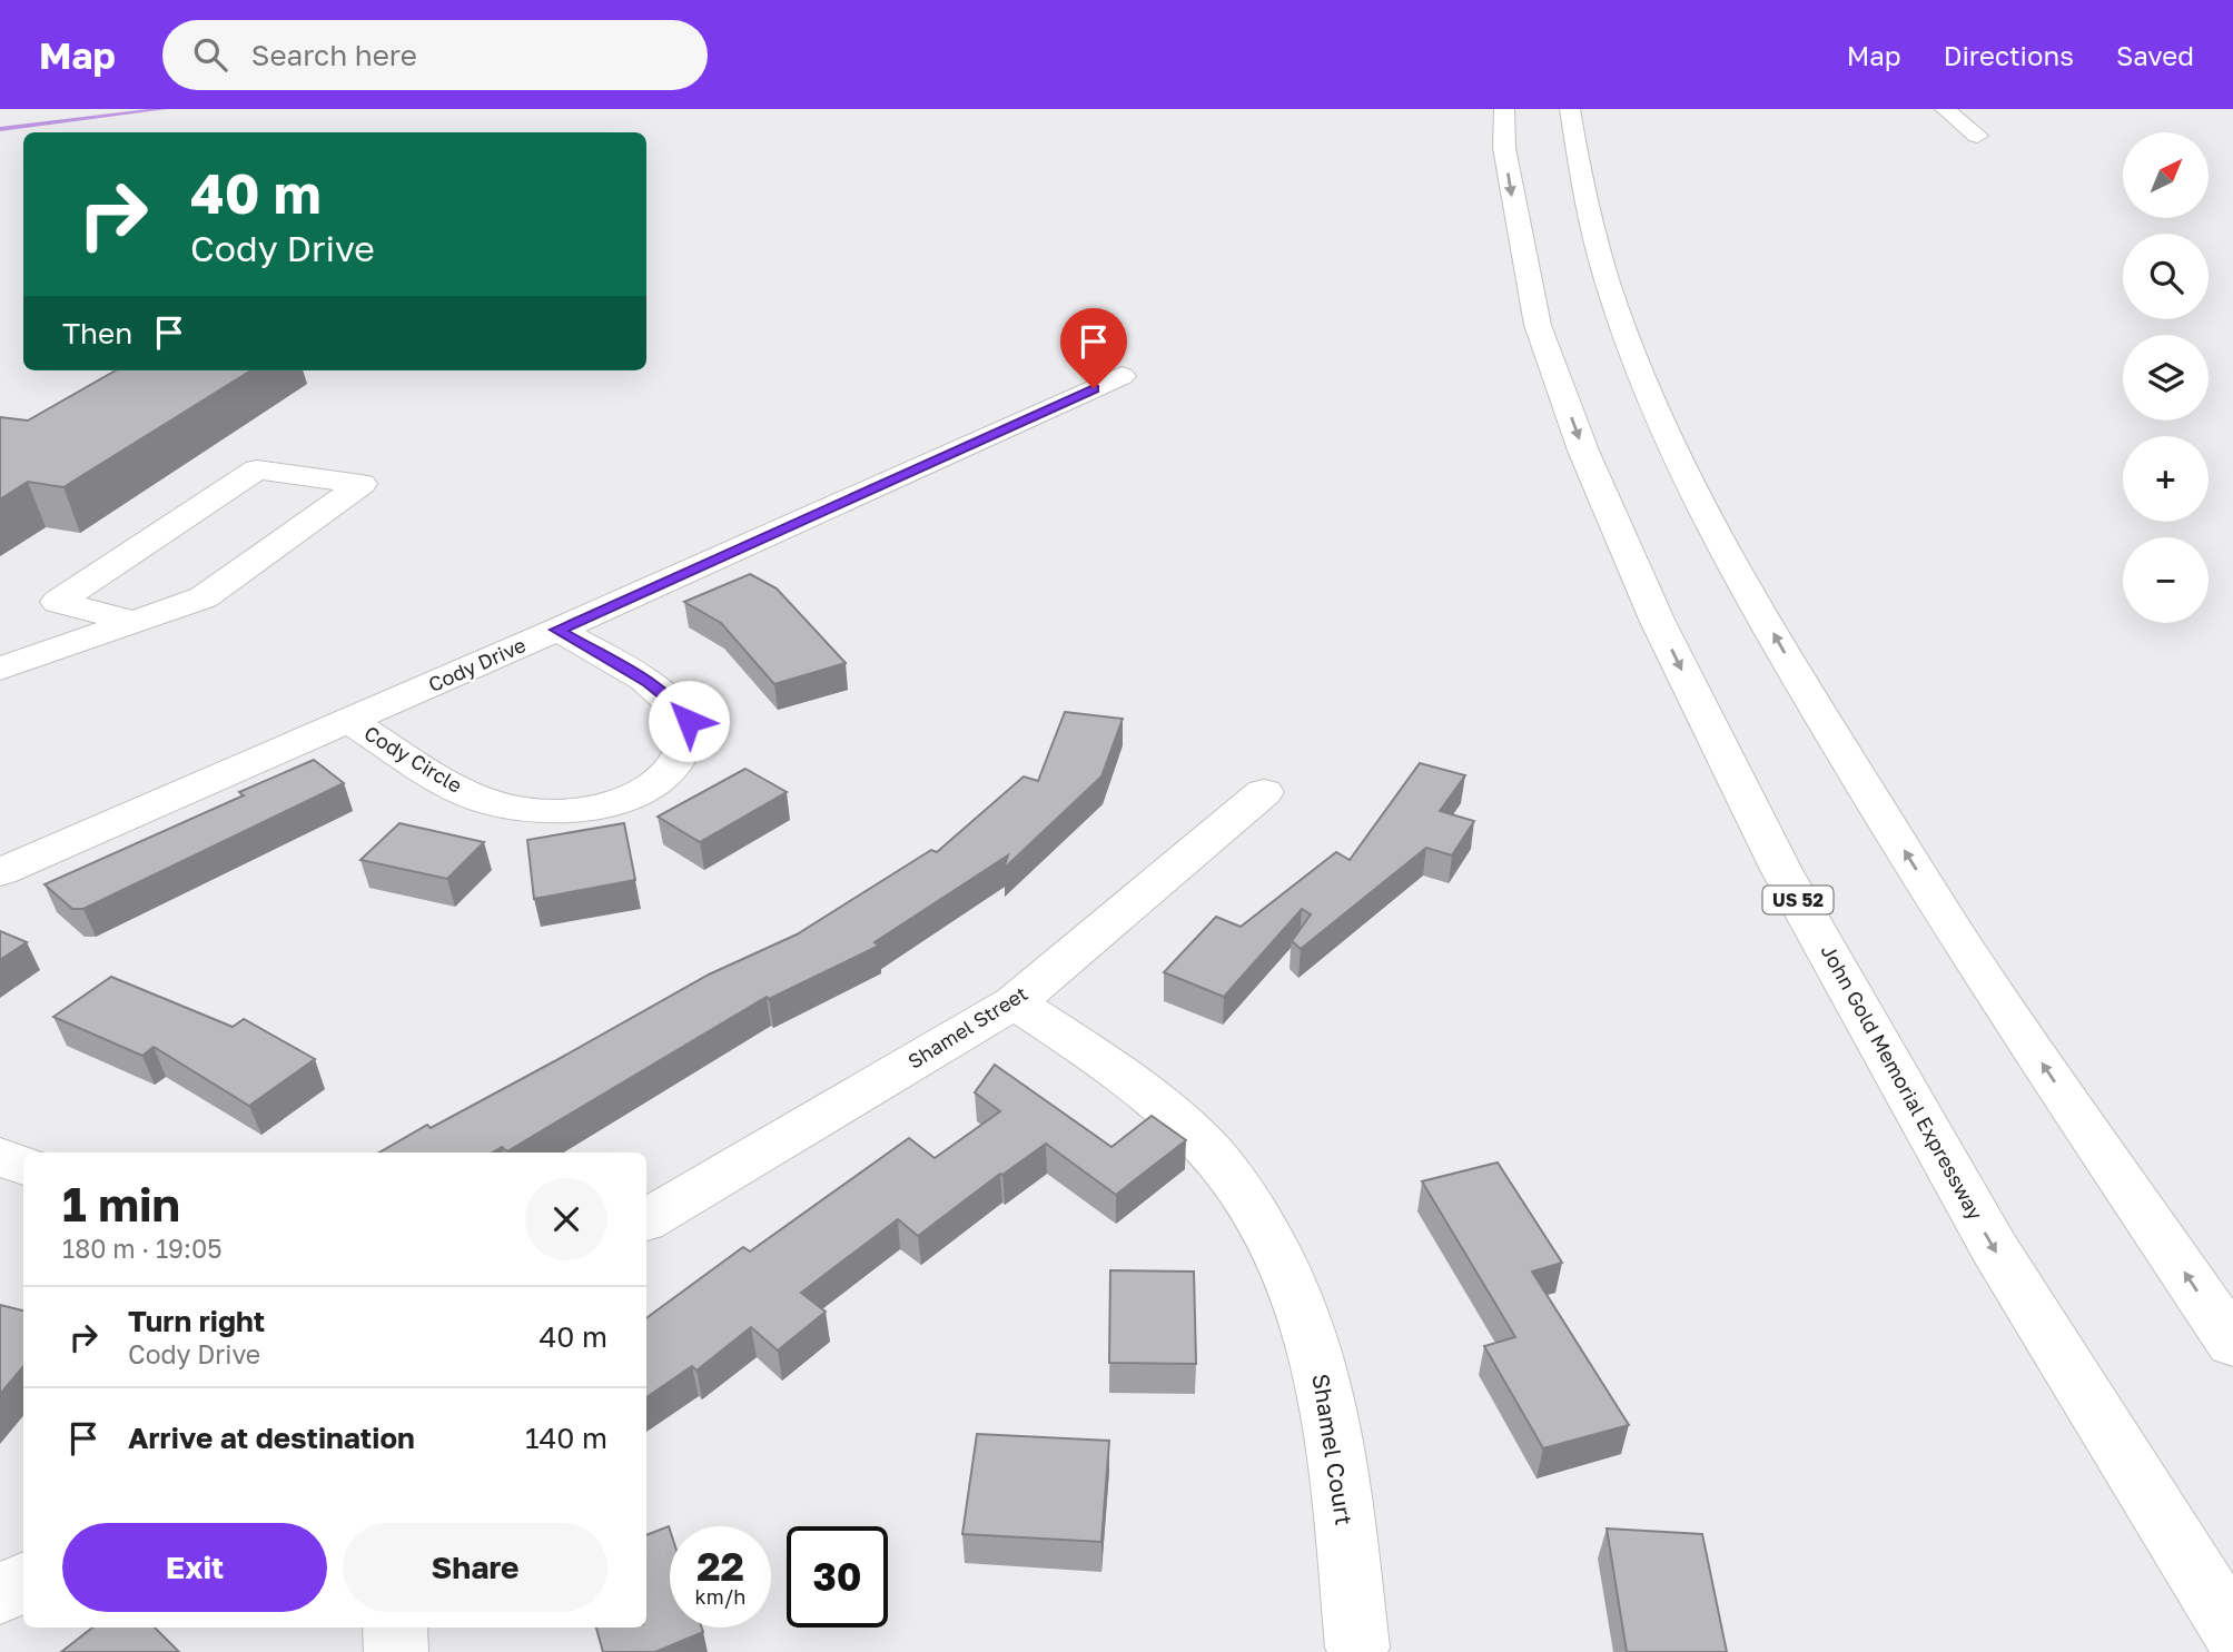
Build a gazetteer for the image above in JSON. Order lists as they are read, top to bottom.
{
  "streets": {
    "main road": [
      "Cody Drive",
      "Cody Circle",
      "US 52",
      "Shamel Street",
      "John Gold Memorial Expressway",
      "Shamel Court"
    ]
  },
  "crossings": [
    ["Cody Drive", "Cody Circle"],
    ["Shamel Street", "Shamel Court"]
  ],
  "north": "top right",
  "page": {
    "header": "Map",
    "search": "Search here",
    "nav": ["Map", "Directions", "Saved"],
    "map_buttons": ["+", "−"],
    "turn": ["40 m", "Cody Drive"],
    "then": "Then",
    "heading": ["1 min", "180 m · 19:05"],
    "list": [
      {
        "name": "Turn right",
        "note": "Cody Drive",
        "value": "40 m"
      },
      {
        "name": "Arrive at destination",
        "value": "140 m"
      }
    ],
    "buttons": ["Exit", "Share"],
    "speed": "22 km/h",
    "limit": "30"
  }
}
